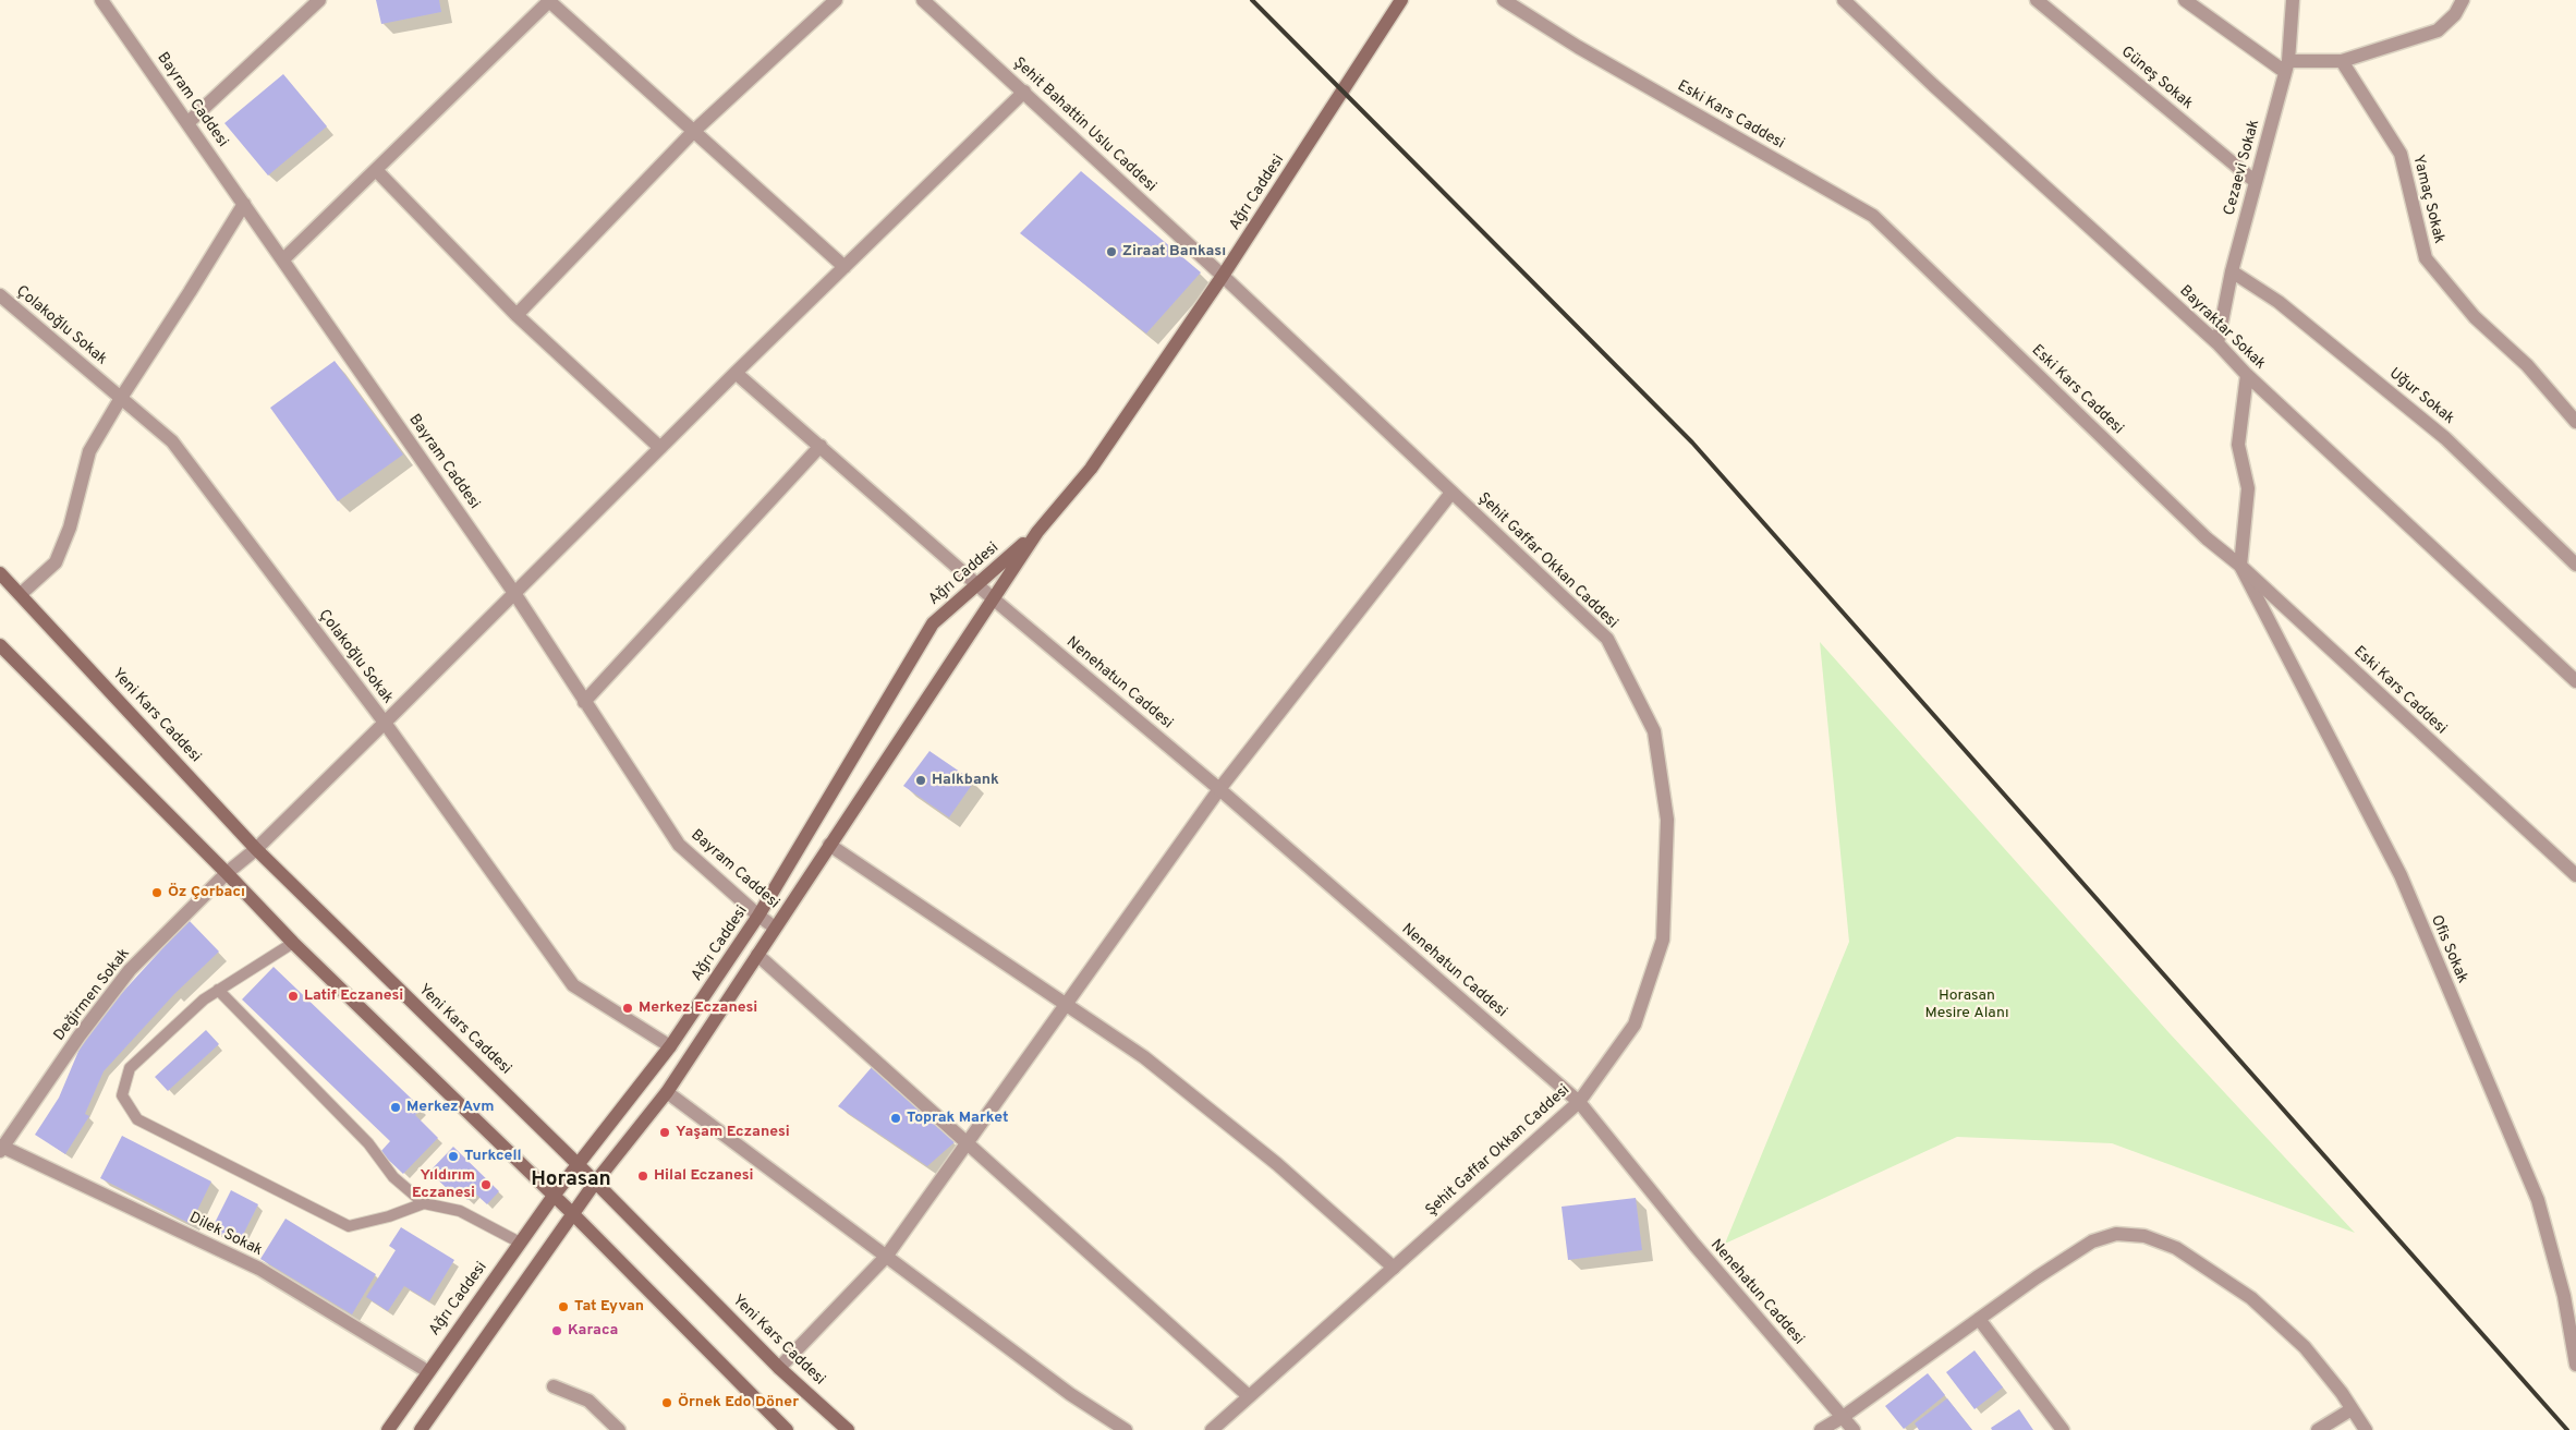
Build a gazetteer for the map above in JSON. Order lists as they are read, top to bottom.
{
  "streets": {
    "main road": ["Ağrı Caddesi", "Yeni Kars Caddesi"],
    "street": [
      "Güneş Sokak",
      "Bayram Caddesi",
      "Eski Kars Caddesi",
      "Şehit Bahattin Uslu Caddesi",
      "Cezaevi Sokak",
      "Yamaç Sokak",
      "Çolakoğlu Sokak",
      "Bayraktar Sokak",
      "Uğur Sokak",
      "Şehit Gaffar Okkan Caddesi",
      "Nenehatun Caddesi",
      "Ofis Sokak",
      "Değirmen Sokak",
      "Dilek Sokak"
    ]
  },
  "crossings": [
    ["Güneş Sokak", "Cezaevi Sokak"],
    ["Bayram Caddesi", "Ağrı Caddesi"],
    ["Bayram Caddesi", "Değirmen Sokak"],
    ["Eski Kars Caddesi", "Ofis Sokak"],
    ["Şehit Bahattin Uslu Caddesi", "Ağrı Caddesi"],
    ["Şehit Bahattin Uslu Caddesi", "Şehit Gaffar Okkan Caddesi"],
    ["Şehit Bahattin Uslu Caddesi", "Değirmen Sokak"],
    ["Cezaevi Sokak", "Bayraktar Sokak"],
    ["Cezaevi Sokak", "Uğur Sokak"],
    ["Ağrı Caddesi", "Çolakoğlu Sokak"],
    ["Ağrı Caddesi", "Şehit Gaffar Okkan Caddesi"],
    ["Ağrı Caddesi", "Nenehatun Caddesi"],
    ["Ağrı Caddesi", "Yeni Kars Caddesi"],
    ["Ağrı Caddesi", "Dilek Sokak"],
    ["Çolakoğlu Sokak", "Değirmen Sokak"],
    ["Şehit Gaffar Okkan Caddesi", "Nenehatun Caddesi"],
    ["Nenehatun Caddesi", "Değirmen Sokak"],
    ["Yeni Kars Caddesi", "Değirmen Sokak"],
    ["Değirmen Sokak", "Dilek Sokak"]
  ],
  "districts": ["Horasan"],
  "parks": ["Horasan Mesire Alanı"],
  "places": [
    "Ziraat Bankası",
    "Halkbank",
    "Öz Çorbacı",
    "Latif Eczanesi",
    "Merkez Eczanesi",
    "Merkez Avm",
    "Toprak Market",
    "Yaşam Eczanesi",
    "Turkcell",
    "Hilal Eczanesi",
    "Yıldırım Eczanesi",
    "Tat Eyvan",
    "Karaca",
    "Örnek Edo Döner"
  ]
}
